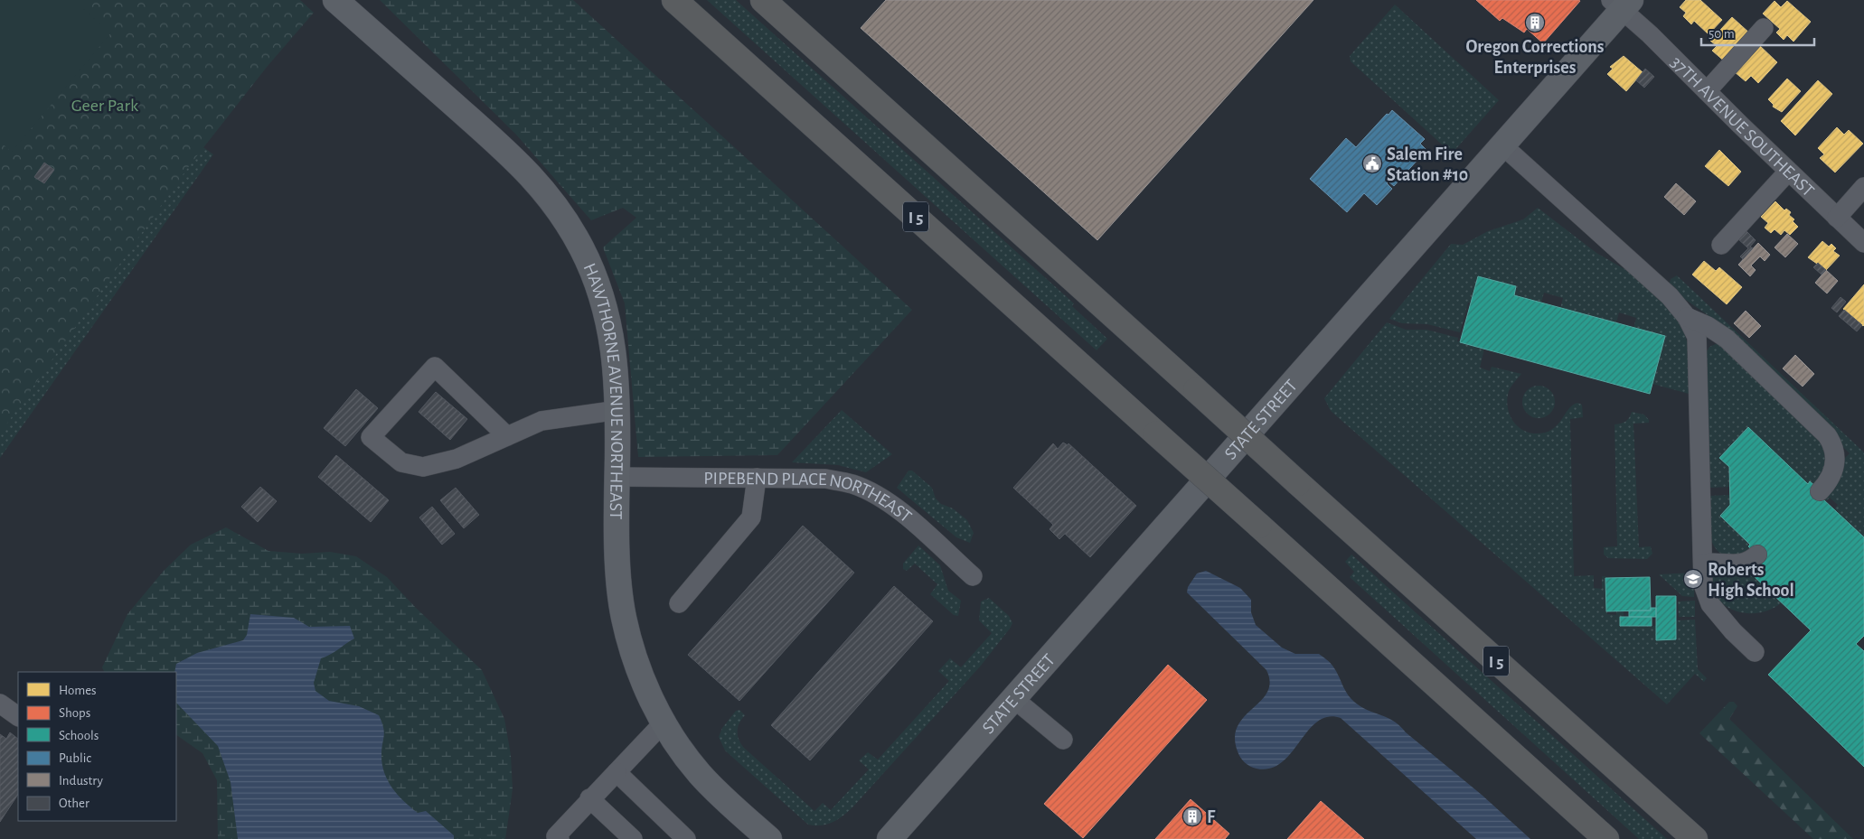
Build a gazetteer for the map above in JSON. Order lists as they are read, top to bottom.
{
  "streets": {
    "highway": ["I 5"],
    "main road": ["HAWTHORNE AVENUE NORTHEAST", "STATE STREET"],
    "street": ["37TH AVENUE SOUTHEAST", "PIPEBEND PLACE NORTHEAST"]
  },
  "crossings": [
    ["37TH AVENUE SOUTHEAST", "STATE STREET"],
    ["HAWTHORNE AVENUE NORTHEAST", "PIPEBEND PLACE NORTHEAST"]
  ],
  "parks": ["Geer Park"],
  "places": {
    "building": ["Oregon Corrections Enterprises", "F"],
    "public building": ["Salem Fire Station #10"],
    "school or university": ["Roberts High School"]
  },
  "legend": [
    "Homes",
    "Shops",
    "Schools",
    "Public",
    "Industry",
    "Other"
  ],
  "scale_bar": "50 m"
}
